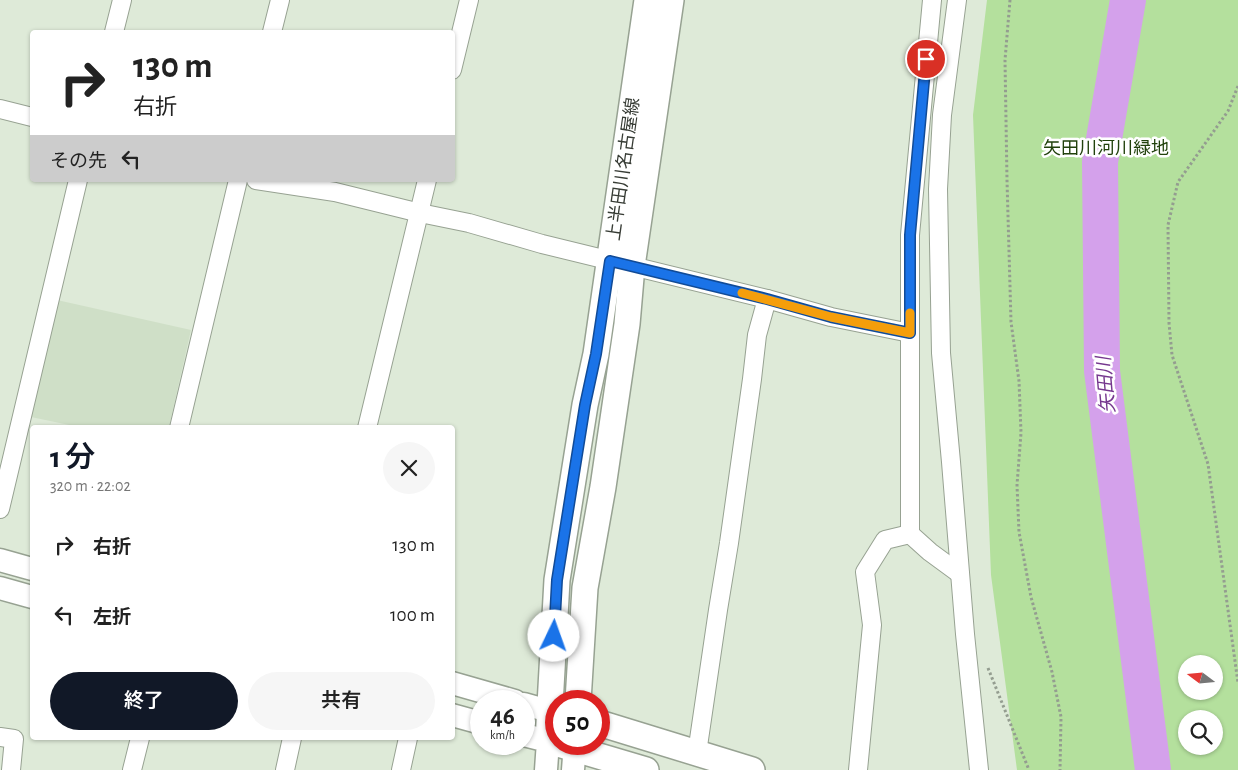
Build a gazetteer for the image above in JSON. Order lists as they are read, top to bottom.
{
  "streets": {
    "main road": ["上半田川名古屋線"]
  },
  "water": ["矢田川"],
  "parks": ["矢田川河川緑地"],
  "north": "left",
  "page": {
    "turn": ["130 m", "右折"],
    "then": "その先",
    "heading": ["1 分", "320 m · 22:02"],
    "list": [
      {
        "name": "右折",
        "value": "130 m"
      },
      {
        "name": "左折",
        "value": "100 m"
      }
    ],
    "buttons": ["終了", "共有"],
    "speed": "46 km/h",
    "limit": "50"
  }
}
